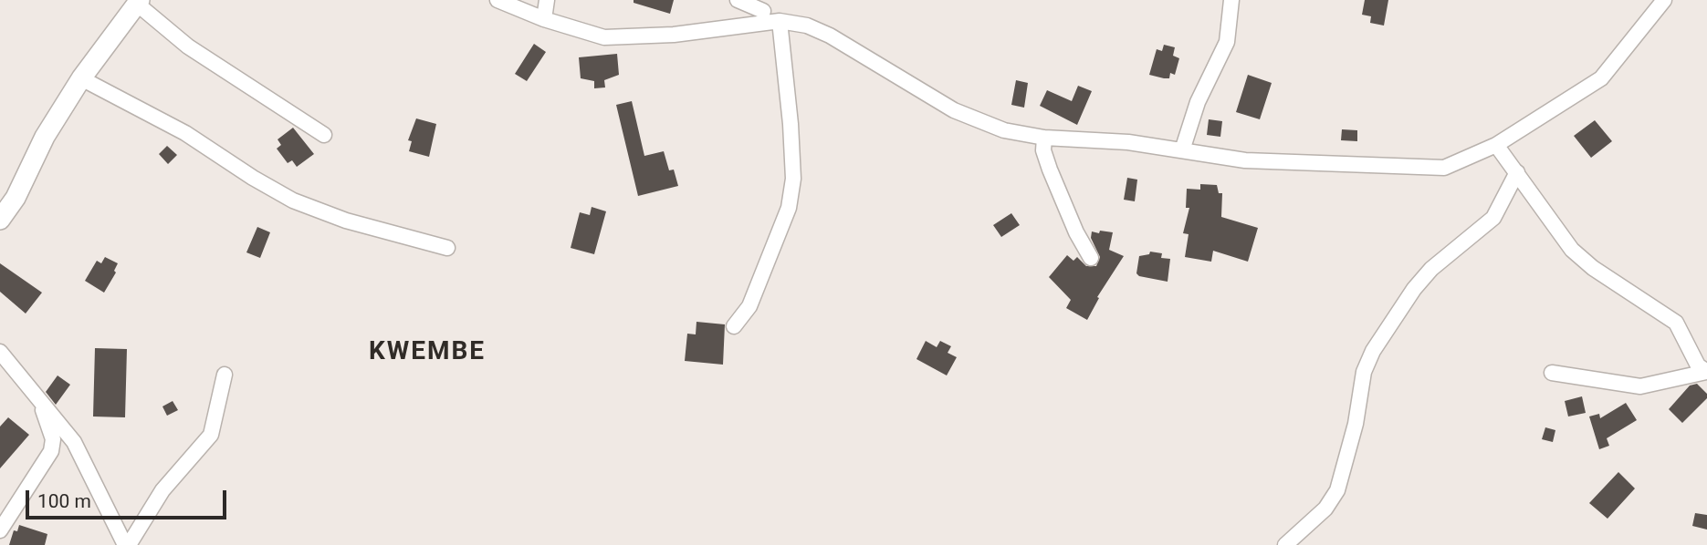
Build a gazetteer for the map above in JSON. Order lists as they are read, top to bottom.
{
  "districts": ["KWEMBE"],
  "scale_bar": "100 m"
}
